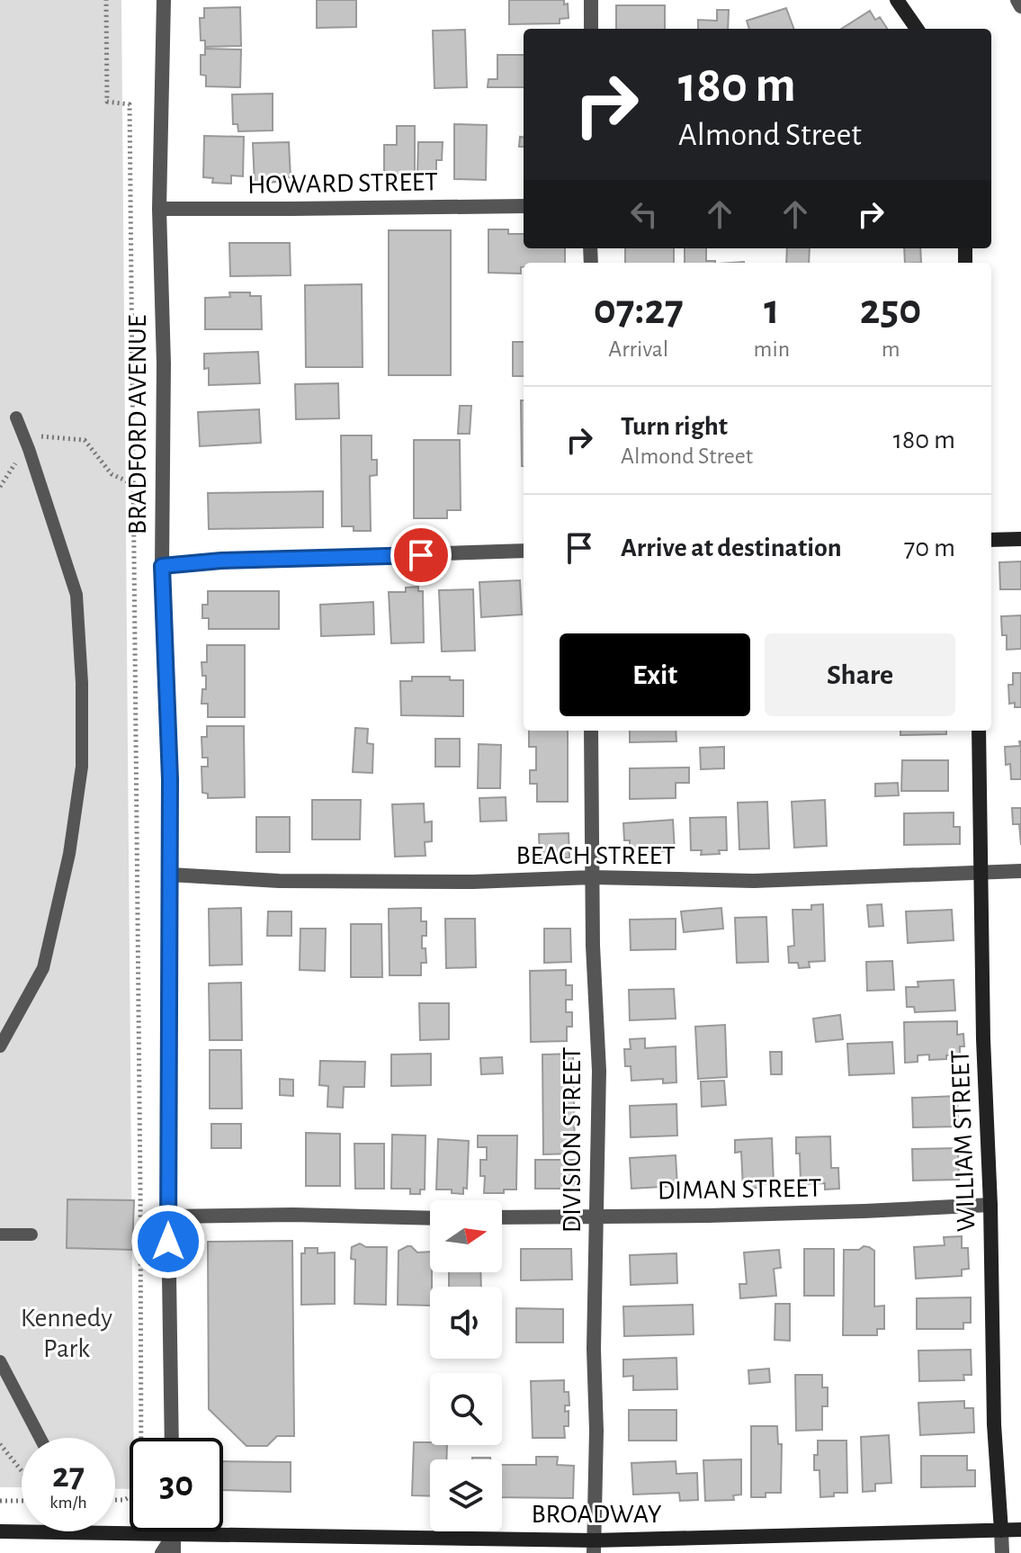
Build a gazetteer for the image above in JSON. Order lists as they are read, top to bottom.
{
  "streets": {
    "main road": ["WILLIAM STREET", "BROADWAY"],
    "street": [
      "HOWARD STREET",
      "BRADFORD AVENUE",
      "BEACH STREET",
      "DIVISION STREET",
      "DIMAN STREET"
    ]
  },
  "crossings": [
    ["HOWARD STREET", "BRADFORD AVENUE"],
    ["BRADFORD AVENUE", "BEACH STREET"],
    ["BEACH STREET", "DIVISION STREET"],
    ["BEACH STREET", "WILLIAM STREET"],
    ["DIVISION STREET", "DIMAN STREET"],
    ["DIVISION STREET", "BROADWAY"],
    ["WILLIAM STREET", "DIMAN STREET"],
    ["WILLIAM STREET", "BROADWAY"]
  ],
  "parks": ["Kennedy Park"],
  "north": "right",
  "page": {
    "turn": ["180 m", "Almond Street"],
    "eta": [
      "07:27",
      "Arrival",
      "1",
      "min",
      "250",
      "m"
    ],
    "list": [
      {
        "name": "Turn right",
        "note": "Almond Street",
        "value": "180 m"
      },
      {
        "name": "Arrive at destination",
        "value": "70 m"
      }
    ],
    "buttons": ["Exit", "Share"],
    "speed": "27 km/h",
    "limit": "30"
  }
}
